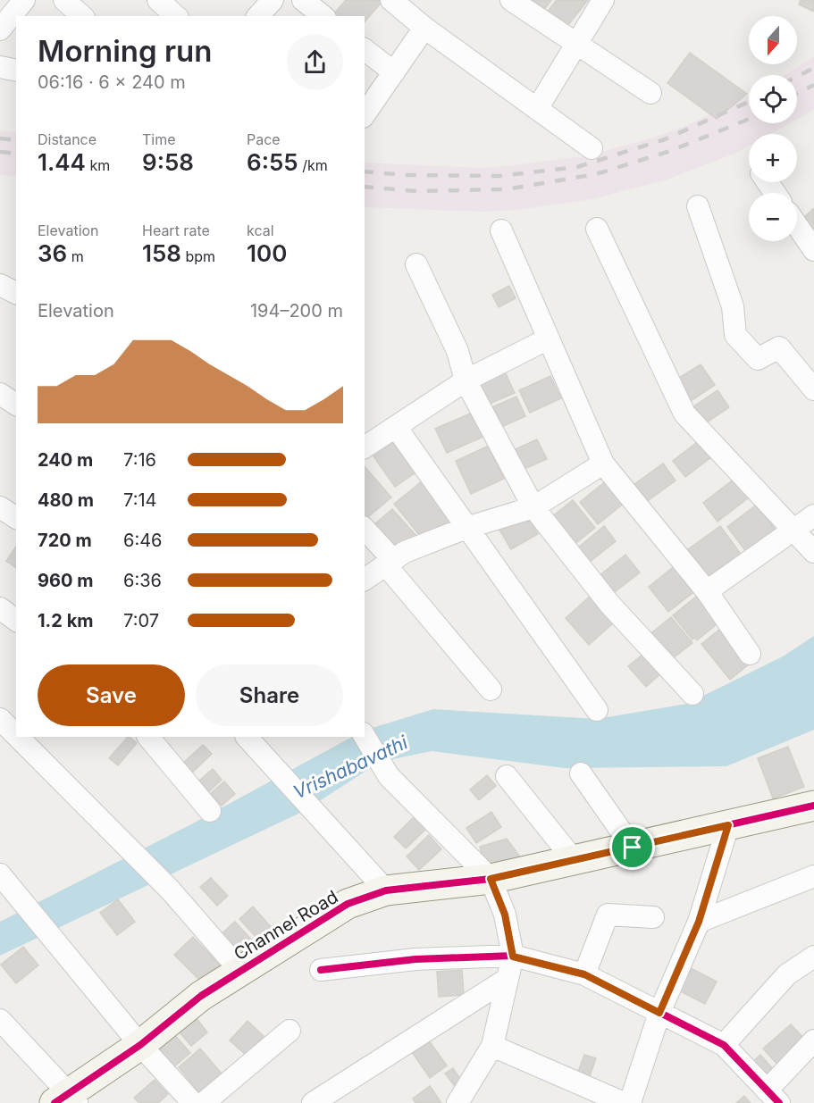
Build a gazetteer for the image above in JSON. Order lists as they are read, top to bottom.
{
  "streets": {
    "street": ["Channel Road"]
  },
  "water": ["Vrishabavathi"],
  "north": "bottom",
  "page": {
    "map_buttons": ["+", "−"],
    "heading": ["Morning run", "06:16 · 6 × 240 m"],
    "stats": [
      ["Distance", "1.44 km"],
      ["Time", "9:58"],
      ["Pace", "6:55 /km"],
      ["Elevation", "36 m"],
      ["Heart rate", "158 bpm"],
      ["kcal", "100"]
    ],
    "chart": ["Elevation", "194–200 m"],
    "list": [
      {
        "name": "240 m",
        "note": "7:16"
      },
      {
        "name": "480 m",
        "note": "7:14"
      },
      {
        "name": "720 m",
        "note": "6:46"
      },
      {
        "name": "960 m",
        "note": "6:36"
      },
      {
        "name": "1.2 km",
        "note": "7:07"
      }
    ],
    "buttons": ["Save", "Share"]
  }
}
